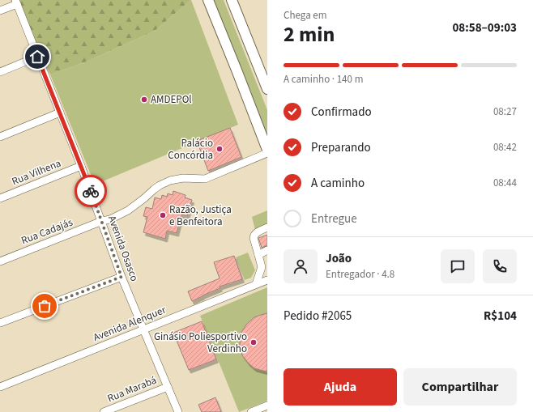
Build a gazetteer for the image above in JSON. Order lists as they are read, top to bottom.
{
  "streets": {
    "street": [
      "Rua Vilhena",
      "Rua Cadajás",
      "Avenida Osasco",
      "Avenida Alenquer",
      "Rua Marabá"
    ]
  },
  "crossings": [
    ["Rua Vilhena", "Avenida Osasco"],
    ["Rua Cadajás", "Avenida Osasco"],
    ["Avenida Osasco", "Avenida Alenquer"],
    ["Avenida Osasco", "Rua Marabá"]
  ],
  "places": [
    "AMDEPOl",
    "Palácio Concórdia",
    "Razão, Justiça e Benfeitora",
    "Ginásio Poliesportivo Verdinho"
  ],
  "page": {
    "heading": ["2 min", "Chega em", "08:58–09:03"],
    "panel": [
      "João",
      "Entregador · 4.8",
      "Pedido #2065",
      "R$104"
    ],
    "bar": "A caminho · 140 m",
    "list": [
      ["Confirmado", "08:27"],
      ["Preparando", "08:42"],
      ["A caminho", "08:44"],
      "Entregue"
    ],
    "buttons": ["Ajuda", "Compartilhar"]
  }
}
